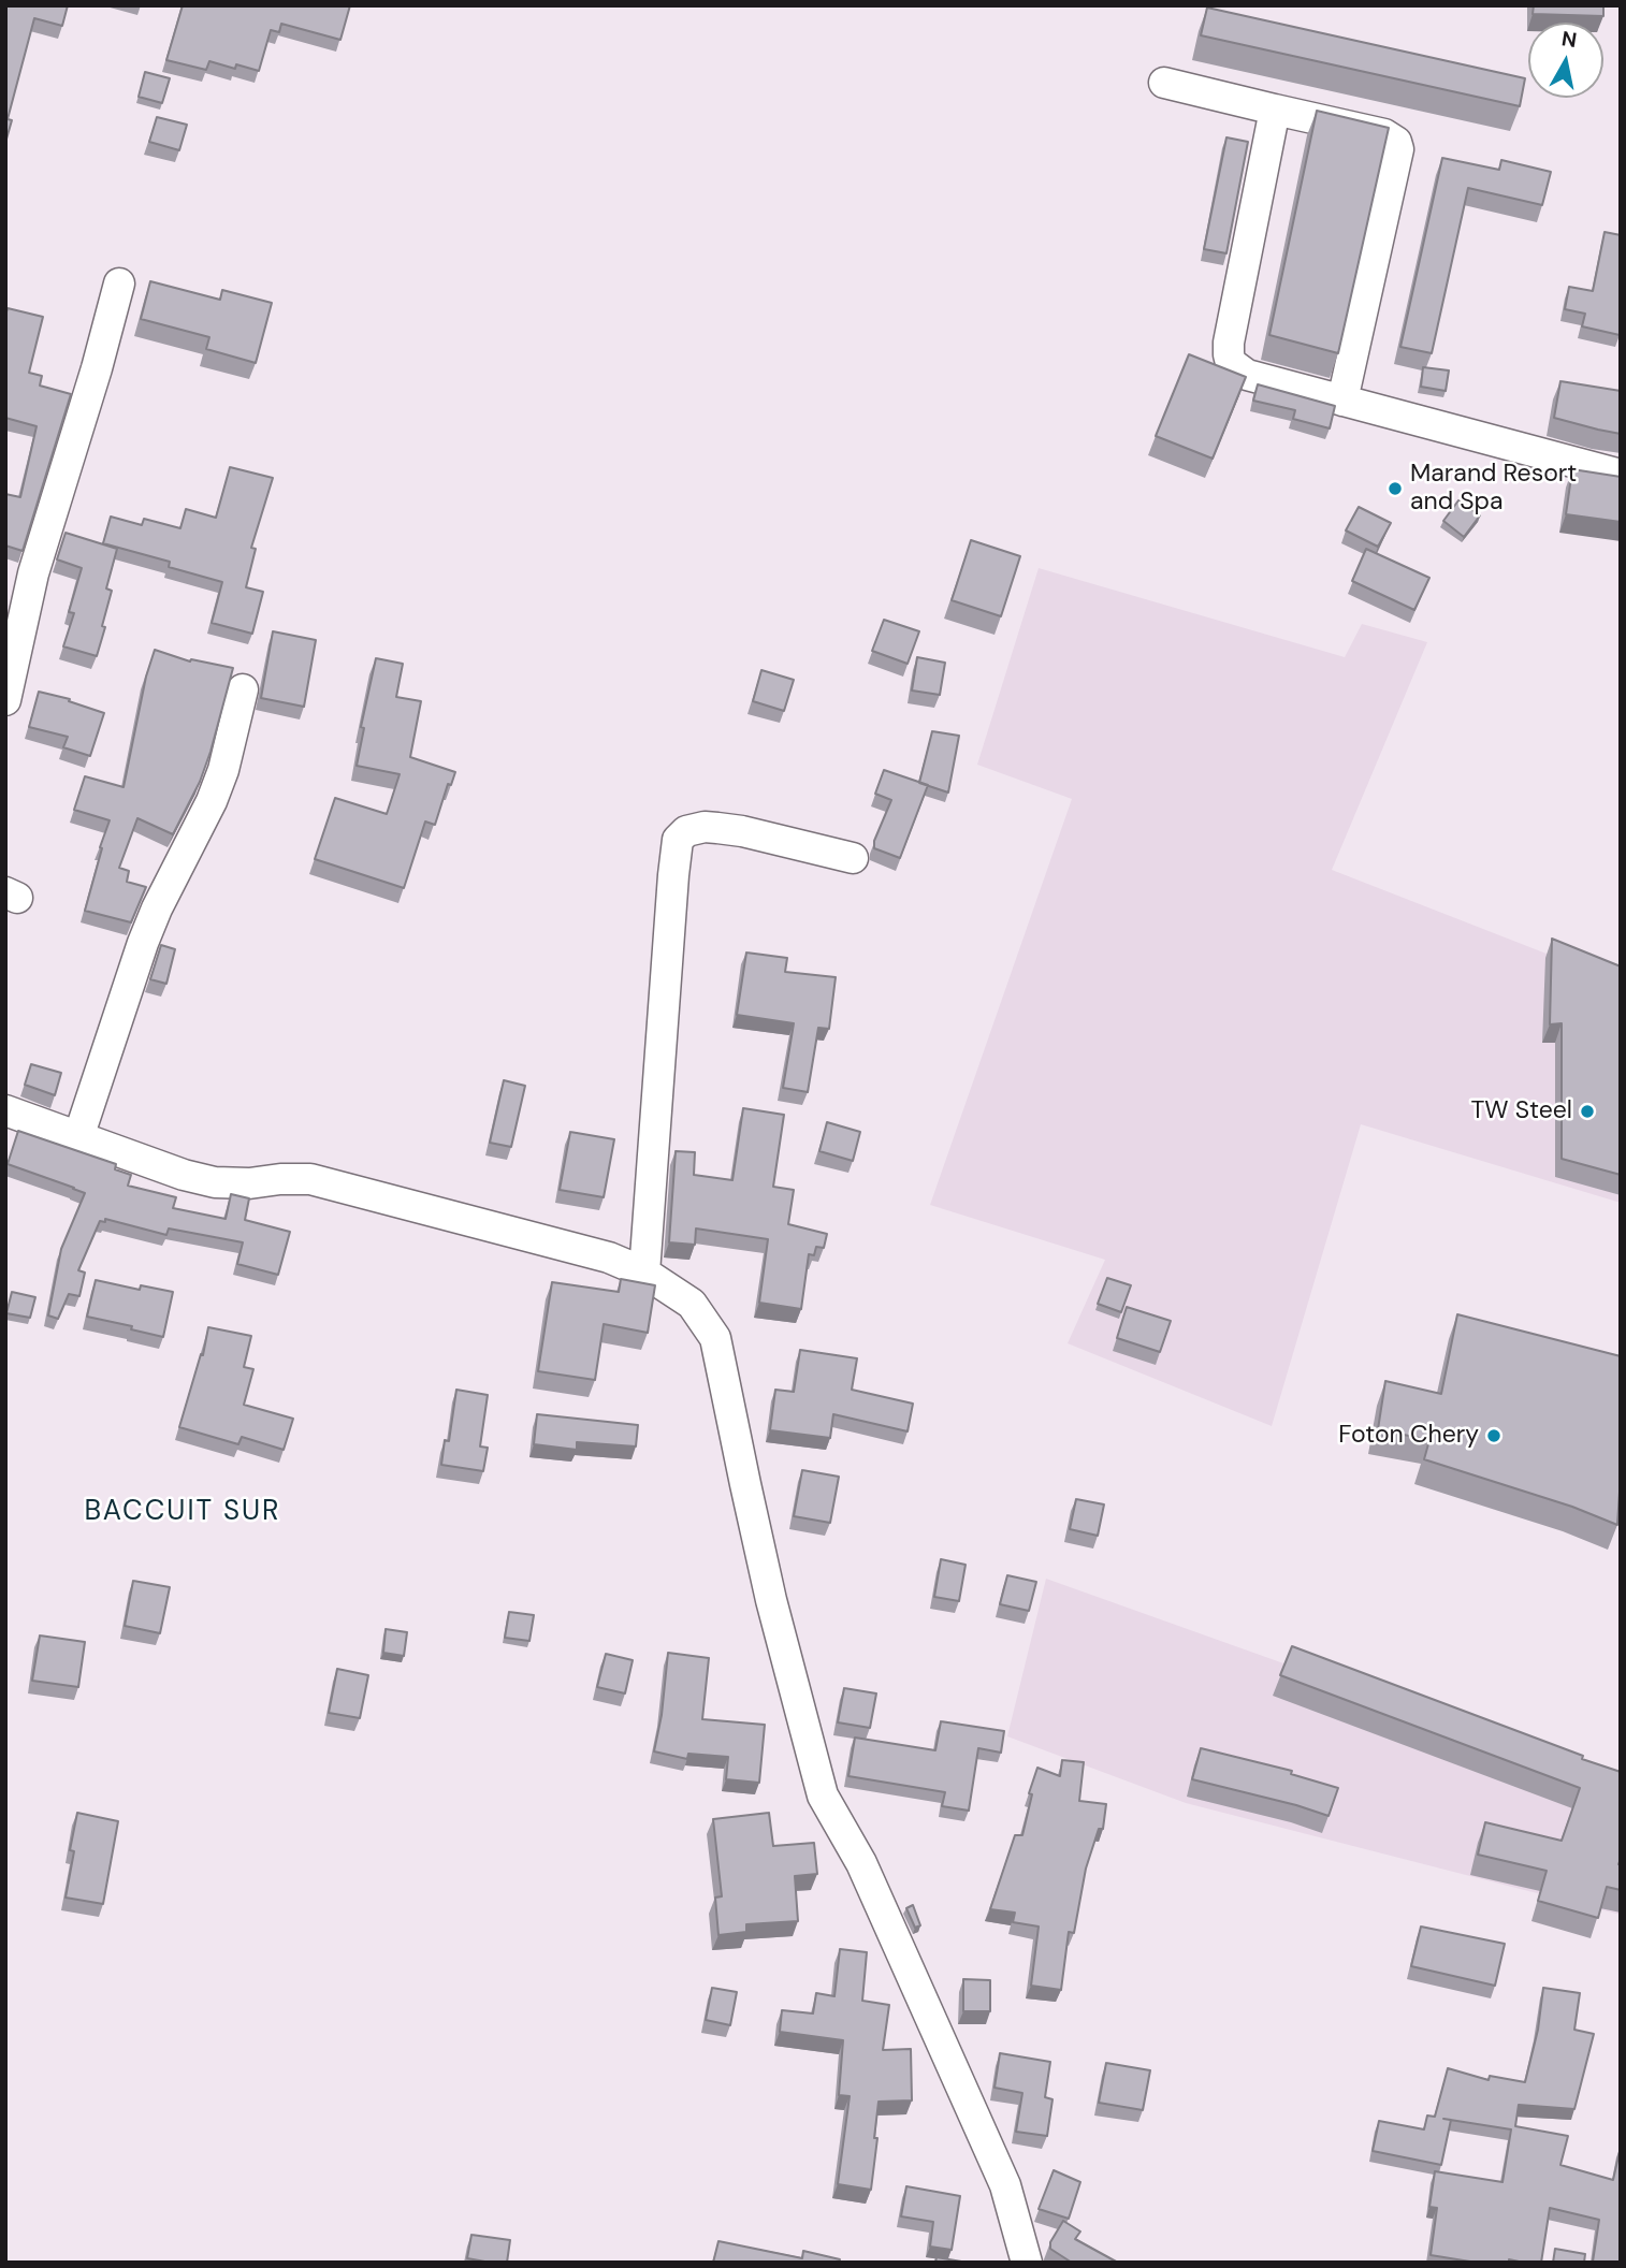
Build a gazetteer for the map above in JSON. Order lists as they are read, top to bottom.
{
  "districts": ["BACCUIT SUR"],
  "places": ["Marand Resort and Spa", "TW Steel", "Foton Chery"],
  "north": "top"
}
